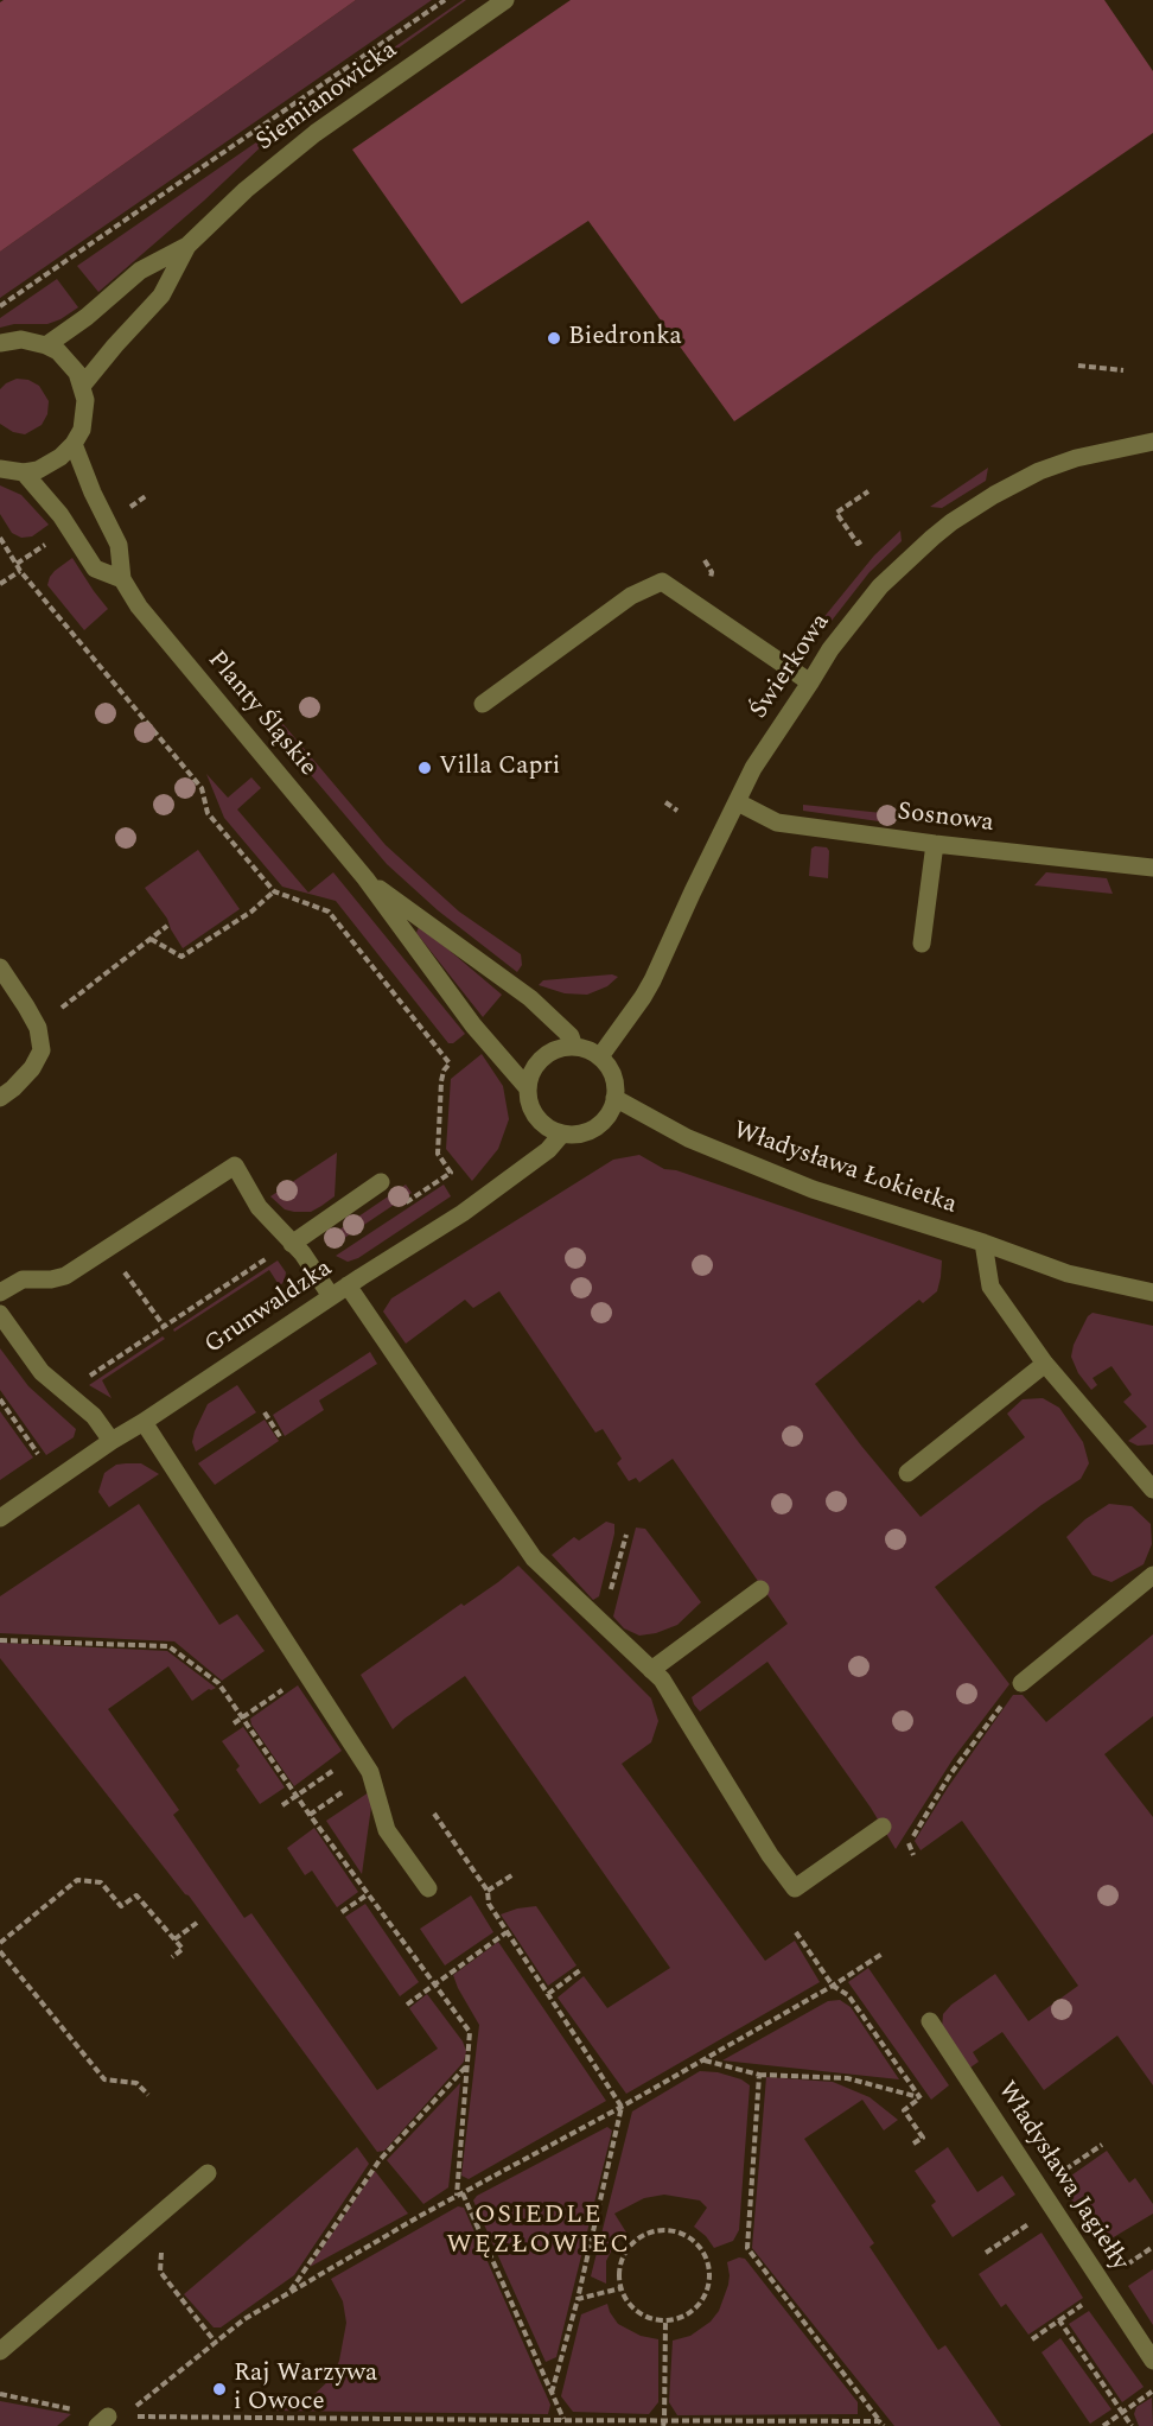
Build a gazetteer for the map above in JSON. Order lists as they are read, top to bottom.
{
  "streets": {
    "street": [
      "Siemianowicka",
      "Świerkowa",
      "Planty Śląskie",
      "Sosnowa",
      "Władysława Łokietka",
      "Grunwaldzka",
      "Władysława Jagiełły"
    ]
  },
  "crossings": [
    ["Świerkowa", "Sosnowa"],
    ["Świerkowa", "Władysława Łokietka"],
    ["Świerkowa", "Grunwaldzka"],
    ["Władysława Łokietka", "Grunwaldzka"]
  ],
  "districts": ["OSIEDLE WĘZŁOWIEC"],
  "places": ["Biedronka", "Villa Capri", "Raj Warzywa i Owoce"]
}
